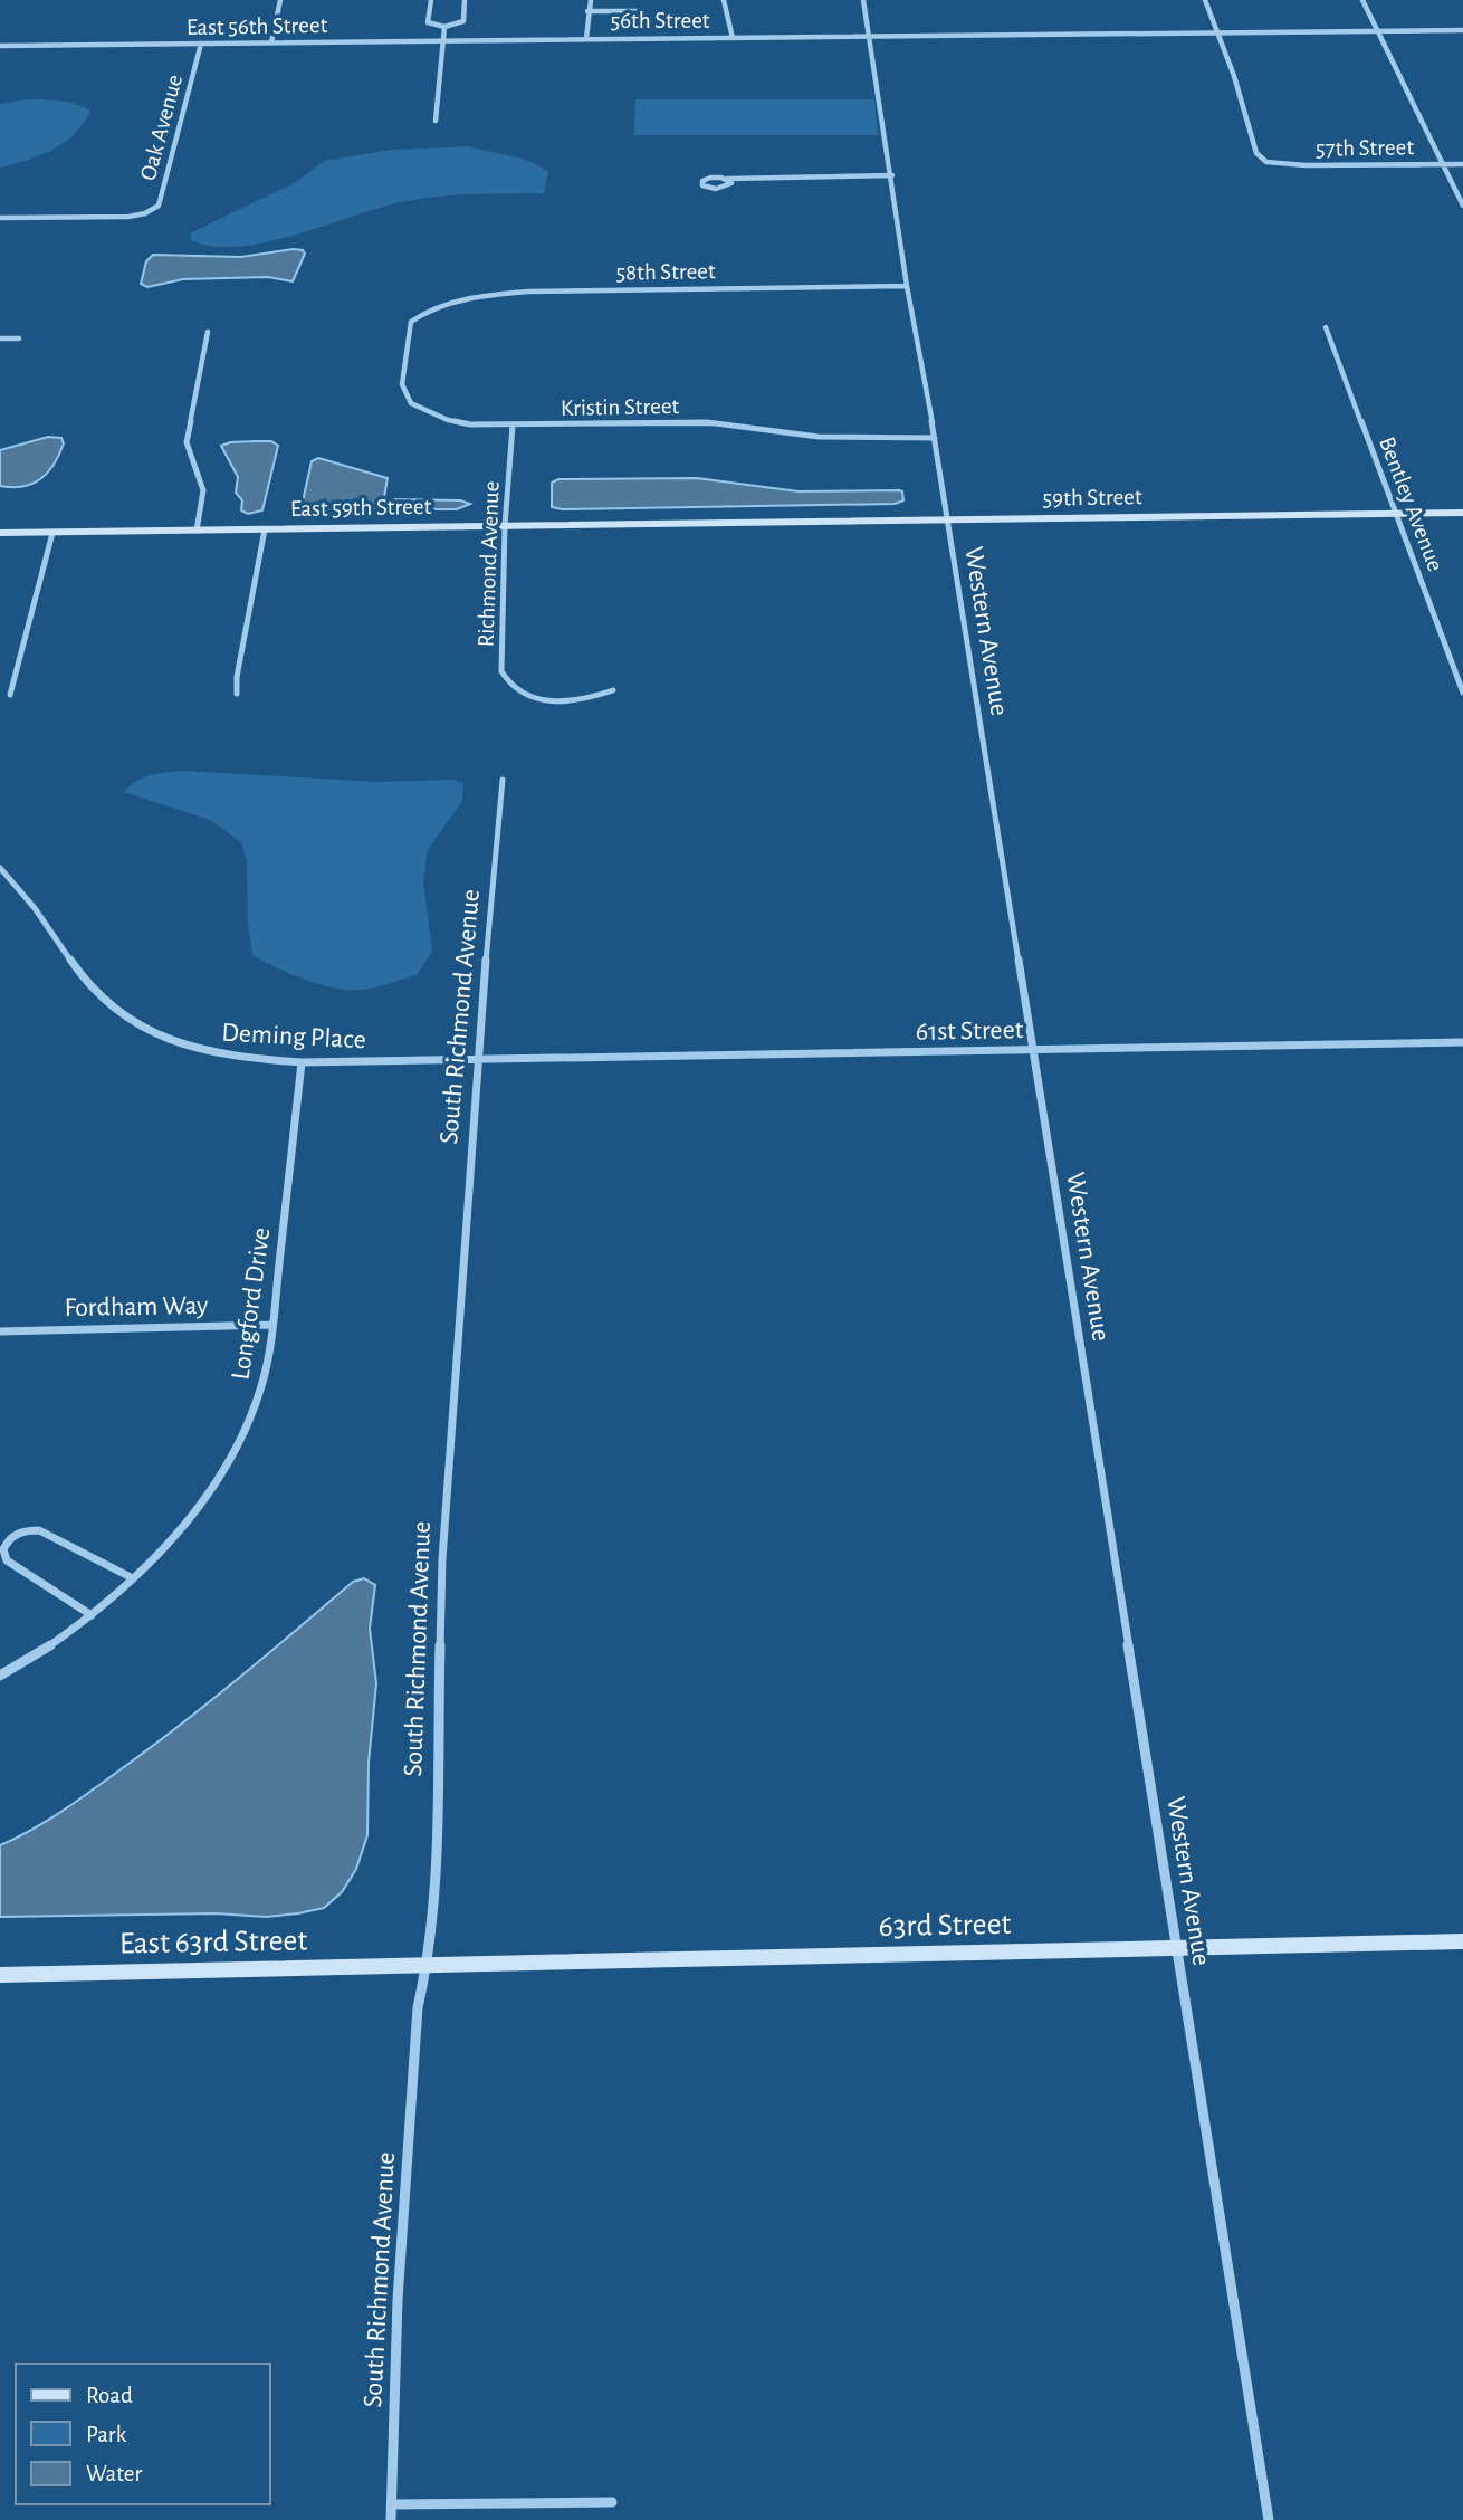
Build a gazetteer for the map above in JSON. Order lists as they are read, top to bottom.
{
  "streets": {
    "street": [
      "56th Street",
      "East 56th Street",
      "Oak Avenue",
      "57th Street",
      "58th Street",
      "Kristin Street",
      "59th Street",
      "Bentley Avenue",
      "East 59th Street",
      "Richmond Avenue",
      "Western Avenue",
      "South Richmond Avenue",
      "61st Street",
      "Deming Place",
      "Longford Drive",
      "Fordham Way",
      "63rd Street",
      "East 63rd Street"
    ]
  },
  "crossings": [
    ["56th Street", "East 56th Street"],
    ["56th Street", "57th Street"],
    ["56th Street", "Western Avenue"],
    ["East 56th Street", "Oak Avenue"],
    ["58th Street", "Kristin Street"],
    ["58th Street", "Western Avenue"],
    ["Kristin Street", "Richmond Avenue"],
    ["Kristin Street", "Western Avenue"],
    ["59th Street", "Bentley Avenue"],
    ["59th Street", "East 59th Street"],
    ["59th Street", "Western Avenue"],
    ["East 59th Street", "Richmond Avenue"],
    ["Western Avenue", "61st Street"],
    ["Western Avenue", "63rd Street"],
    ["South Richmond Avenue", "61st Street"],
    ["South Richmond Avenue", "Deming Place"],
    ["South Richmond Avenue", "63rd Street"],
    ["South Richmond Avenue", "East 63rd Street"],
    ["61st Street", "Deming Place"],
    ["Deming Place", "Longford Drive"],
    ["Longford Drive", "Fordham Way"],
    ["63rd Street", "East 63rd Street"]
  ],
  "legend": ["Road", "Park", "Water"]
}
